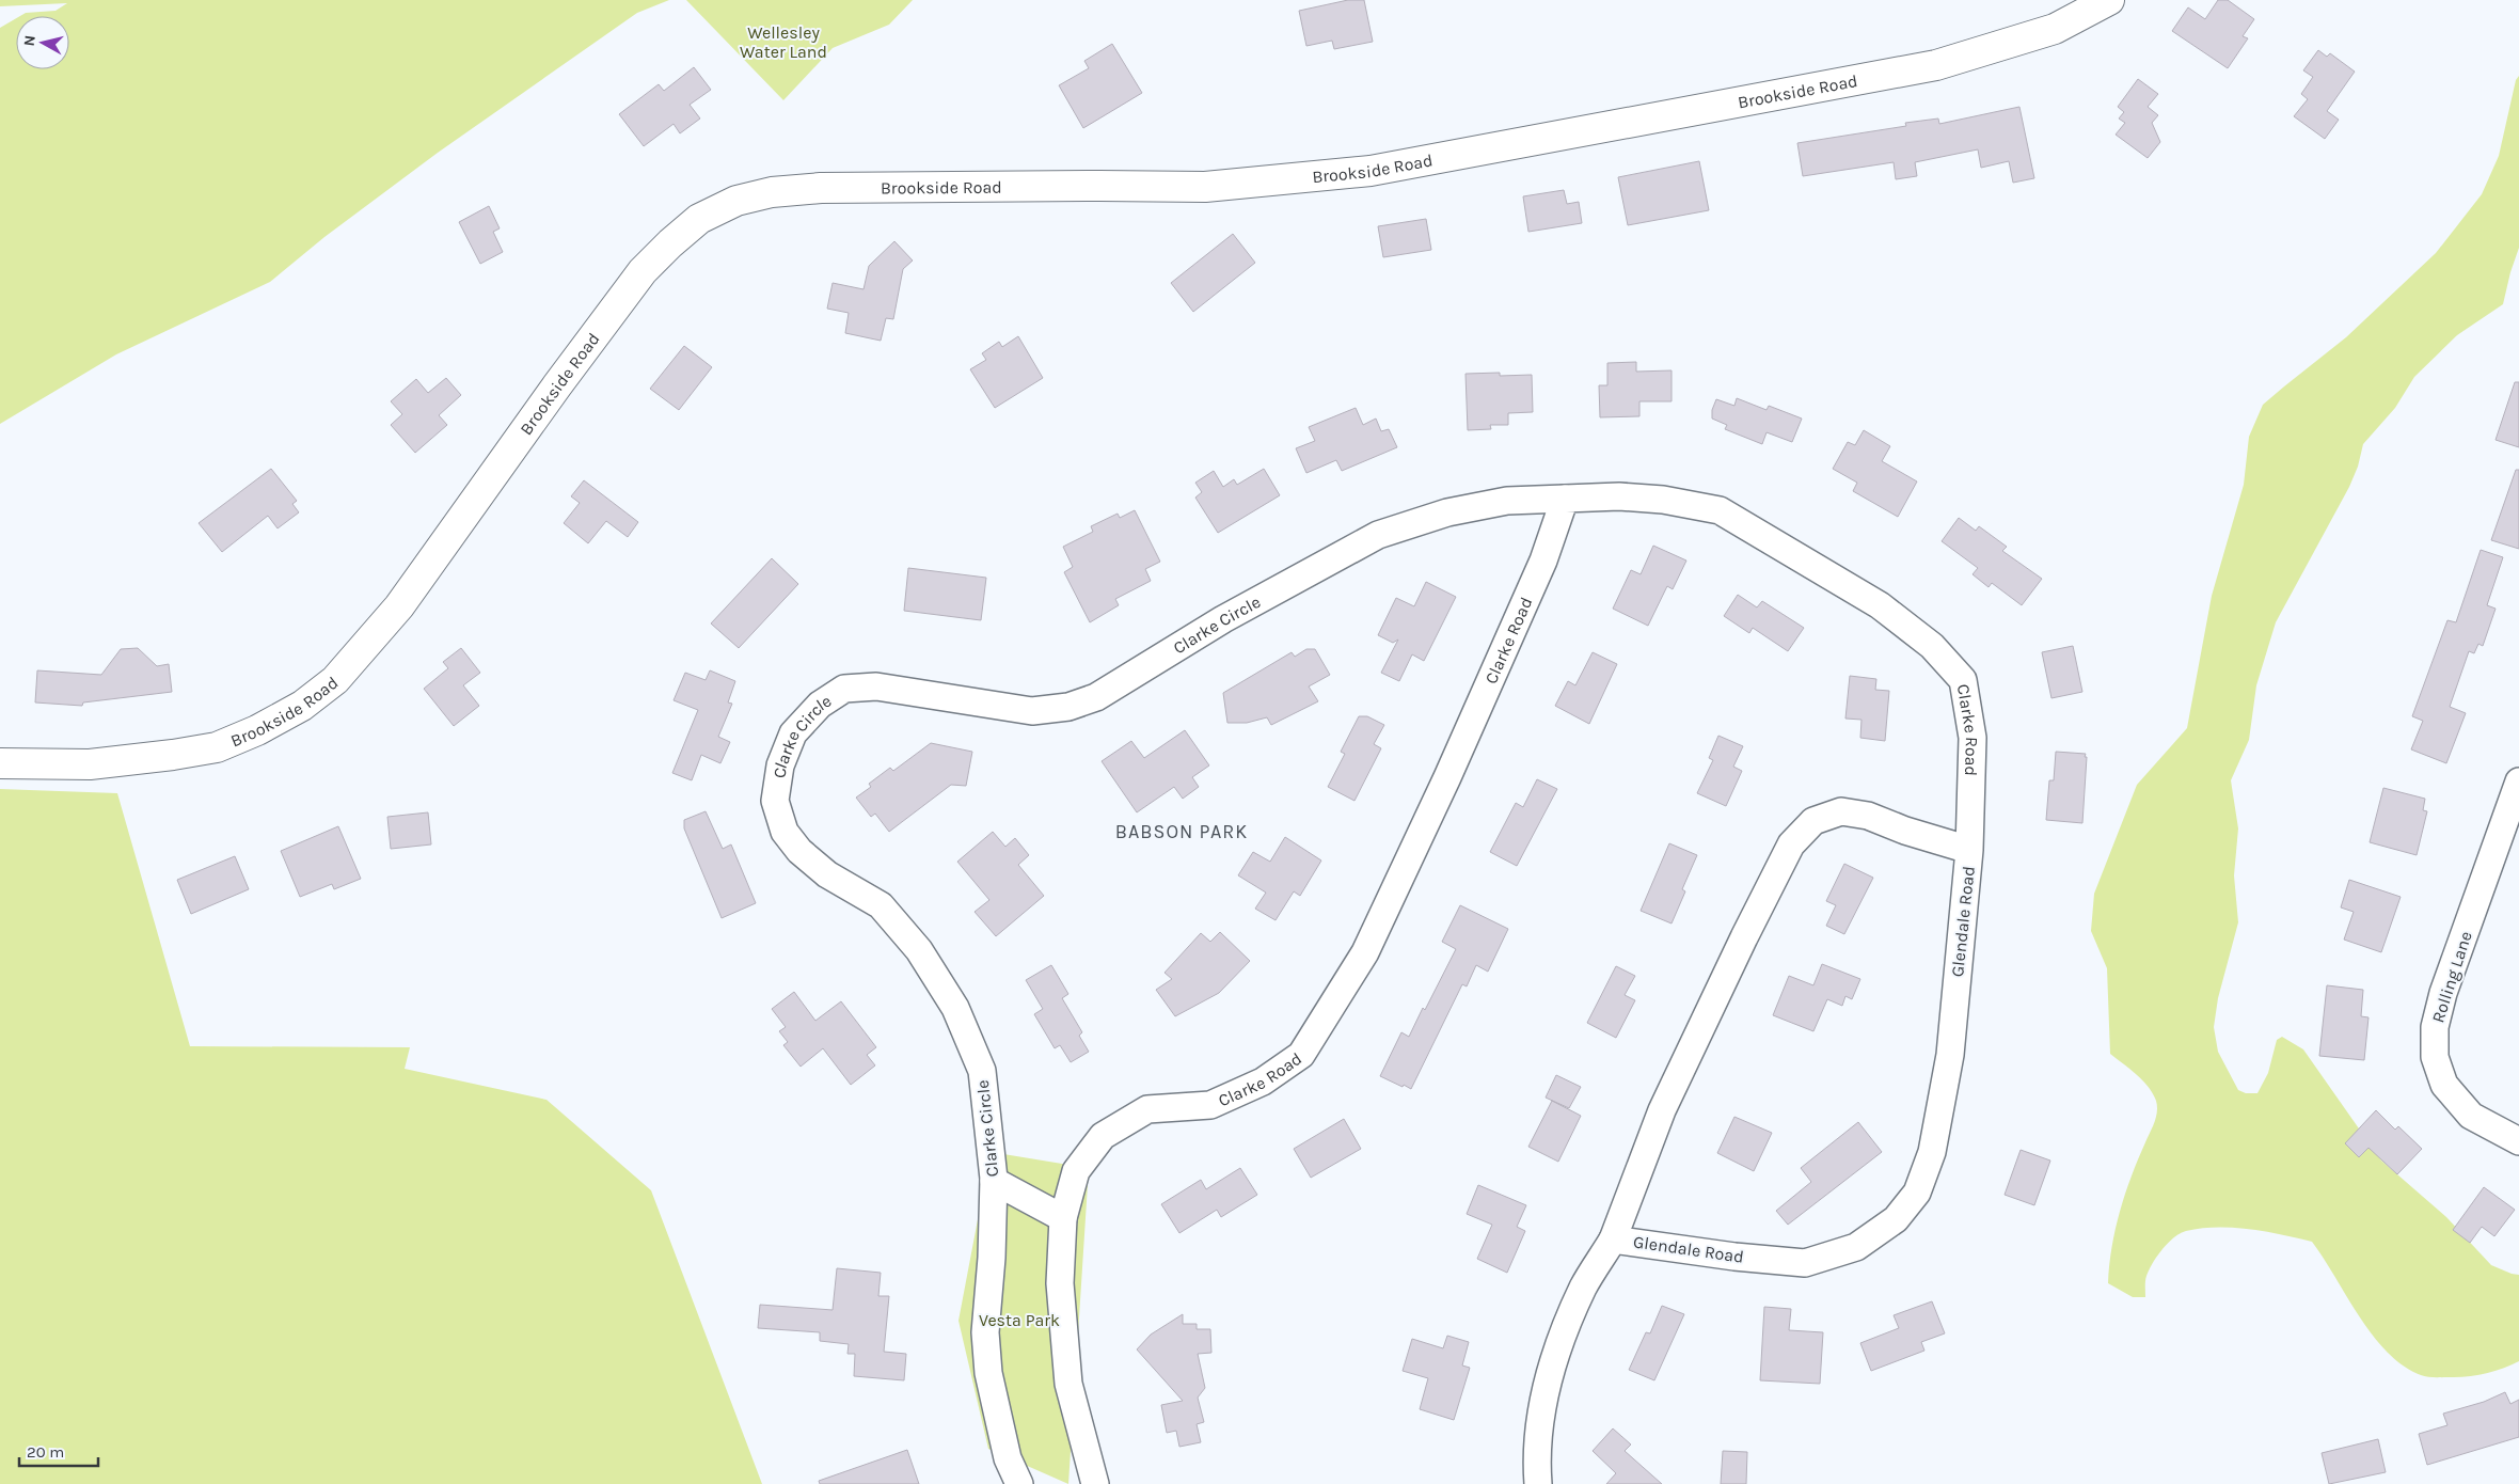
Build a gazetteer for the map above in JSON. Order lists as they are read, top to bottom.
{
  "streets": {
    "street": [
      "Brookside Road",
      "Clarke Circle",
      "Clarke Road",
      "Glendale Road",
      "Rolling Lane"
    ]
  },
  "crossings": [
    ["Clarke Circle", "Clarke Road"],
    ["Clarke Road", "Glendale Road"]
  ],
  "districts": ["BABSON PARK"],
  "parks": ["Wellesley Water Land", "Vesta Park"],
  "scale_bar": "20 m",
  "north": "left"
}
